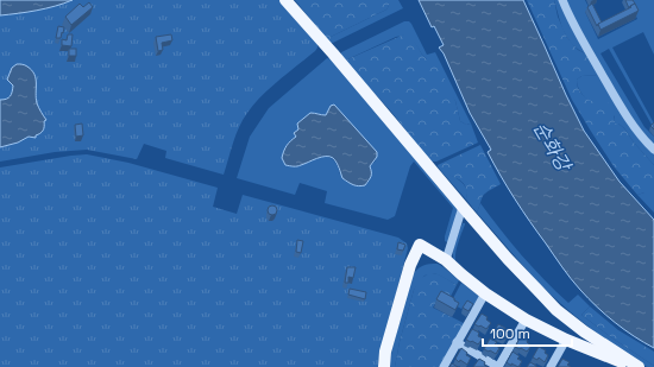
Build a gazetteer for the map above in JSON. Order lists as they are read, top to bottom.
{
  "water": ["순화강"],
  "scale_bar": "100 m"
}
